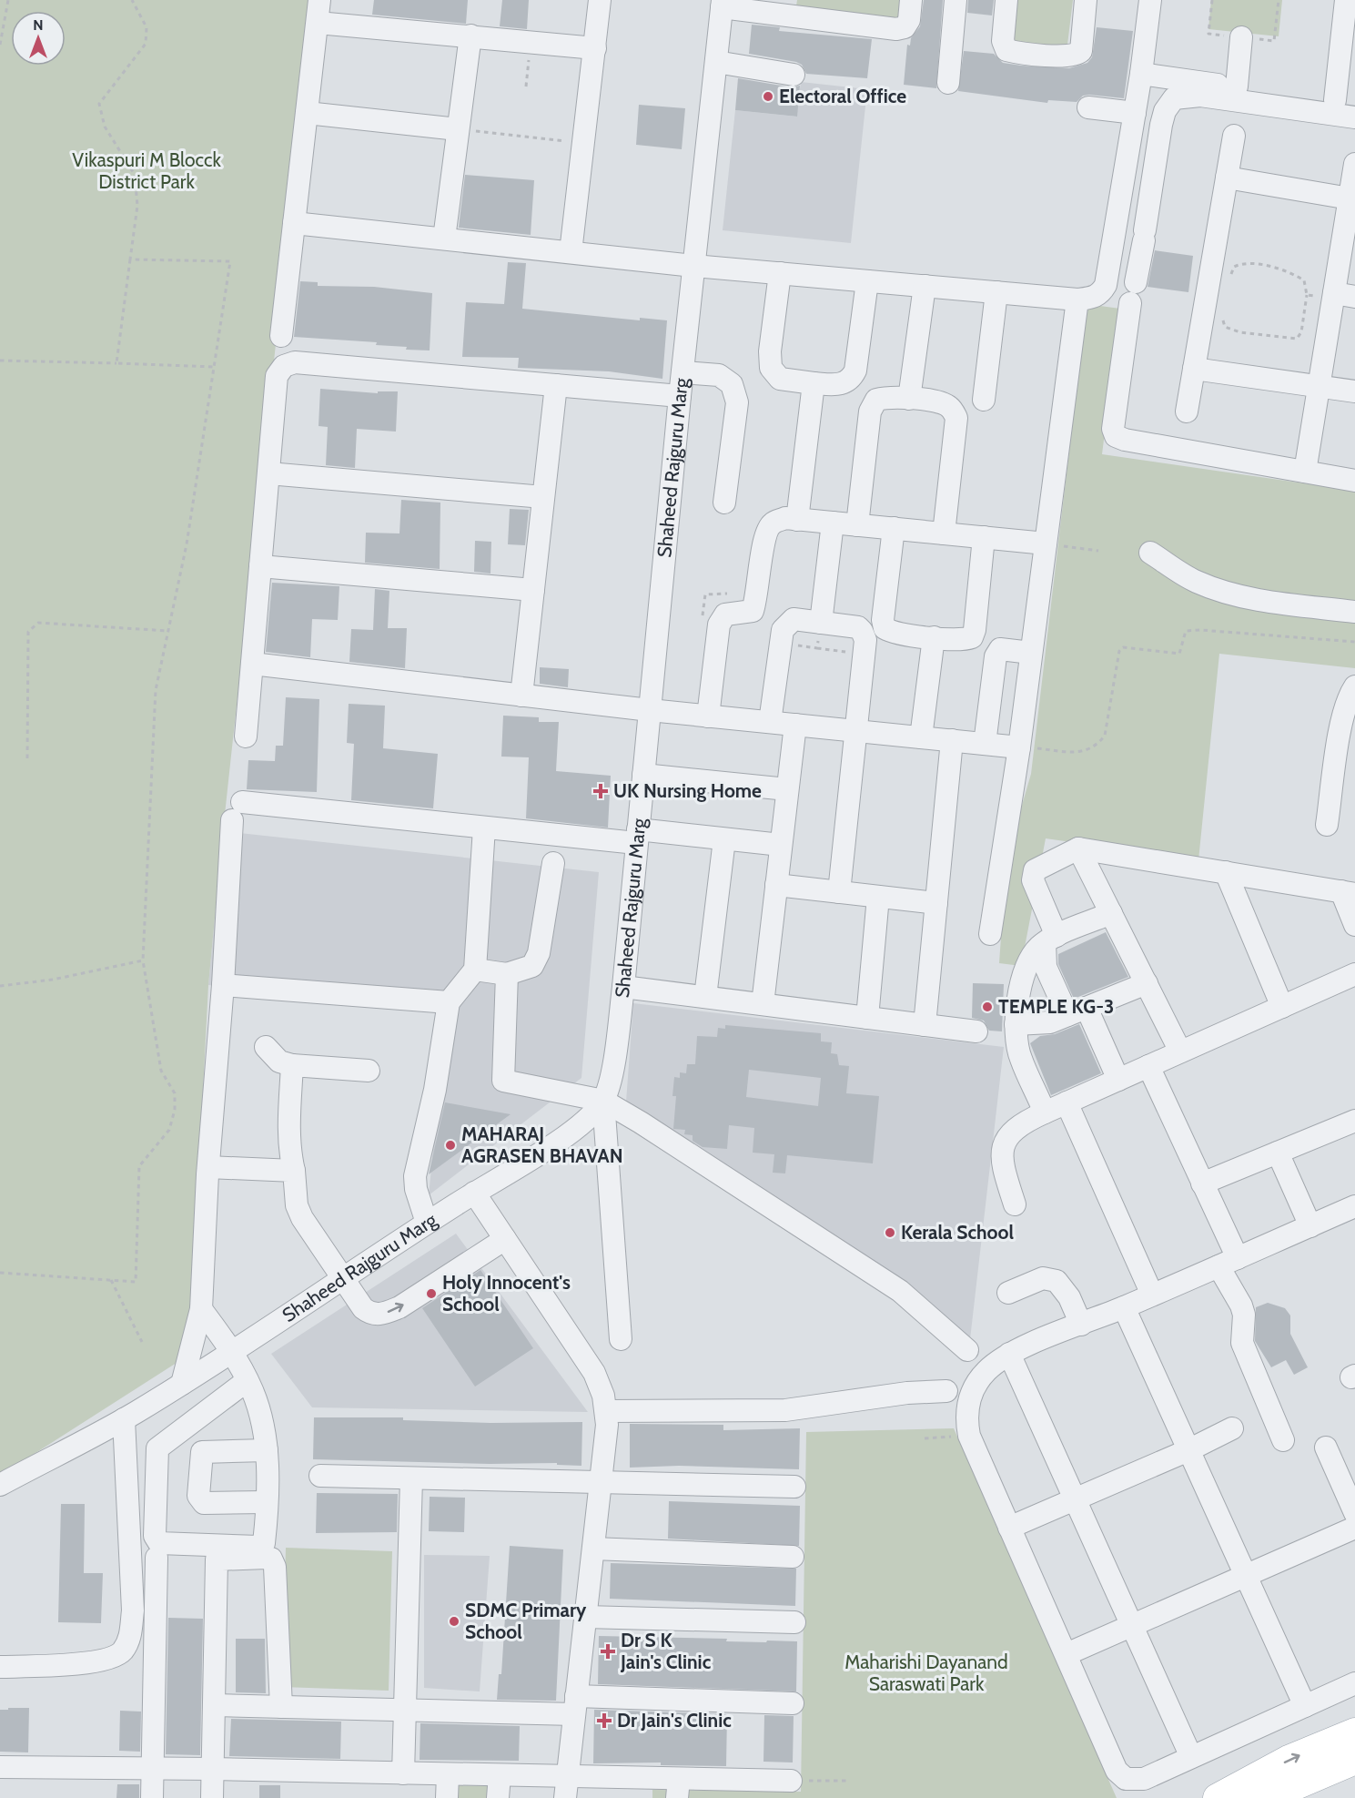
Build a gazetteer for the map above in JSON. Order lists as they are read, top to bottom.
{
  "streets": {
    "street": ["Shaheed Rajguru Marg"]
  },
  "parks": ["Vikaspuri M Blocck District Park", "Maharishi Dayanand Saraswati Park"],
  "places": {
    "other": [
      "Electoral Office",
      "TEMPLE KG-3",
      "MAHARAJ AGRASEN BHAVAN",
      "Kerala School",
      "Holy Innocent's School",
      "SDMC Primary School"
    ],
    "health": ["UK Nursing Home", "Dr S K Jain's Clinic", "Dr Jain's Clinic"]
  },
  "north": "top"
}
